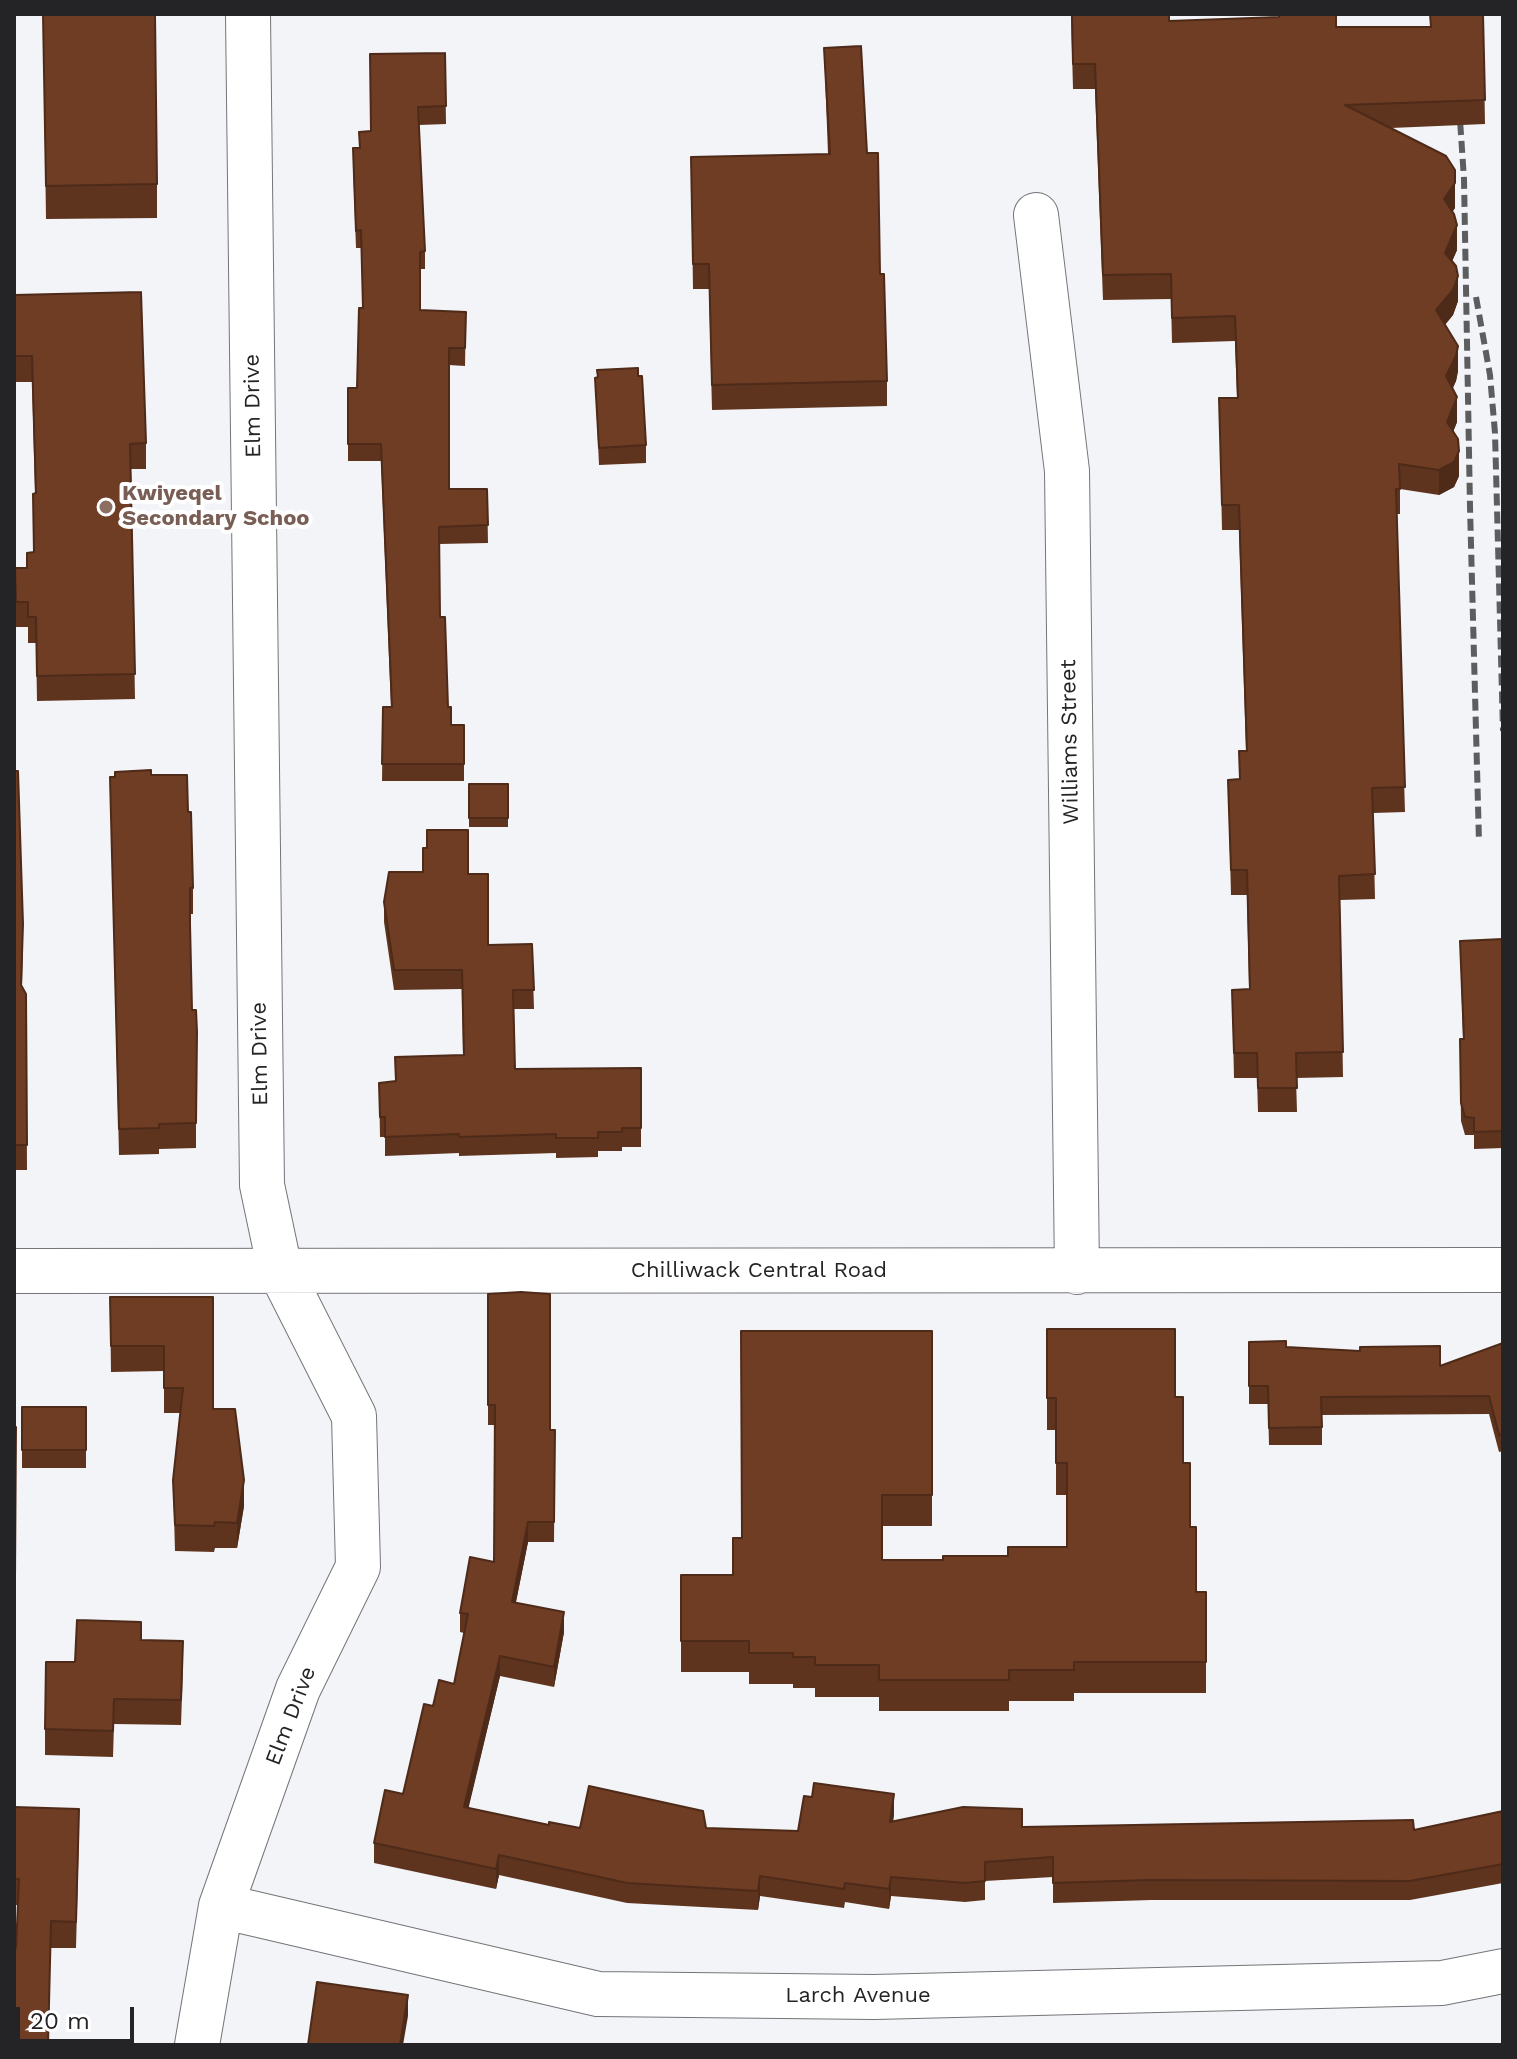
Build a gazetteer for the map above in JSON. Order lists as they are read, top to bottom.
{
  "streets": {
    "street": [
      "Elm Drive",
      "Williams Street",
      "Chilliwack Central Road",
      "Larch Avenue"
    ]
  },
  "crossings": [
    ["Elm Drive", "Chilliwack Central Road"],
    ["Elm Drive", "Larch Avenue"],
    ["Williams Street", "Chilliwack Central Road"]
  ],
  "places": ["Kwiyeqel Secondary Schoo"],
  "scale_bar": "20 m"
}
